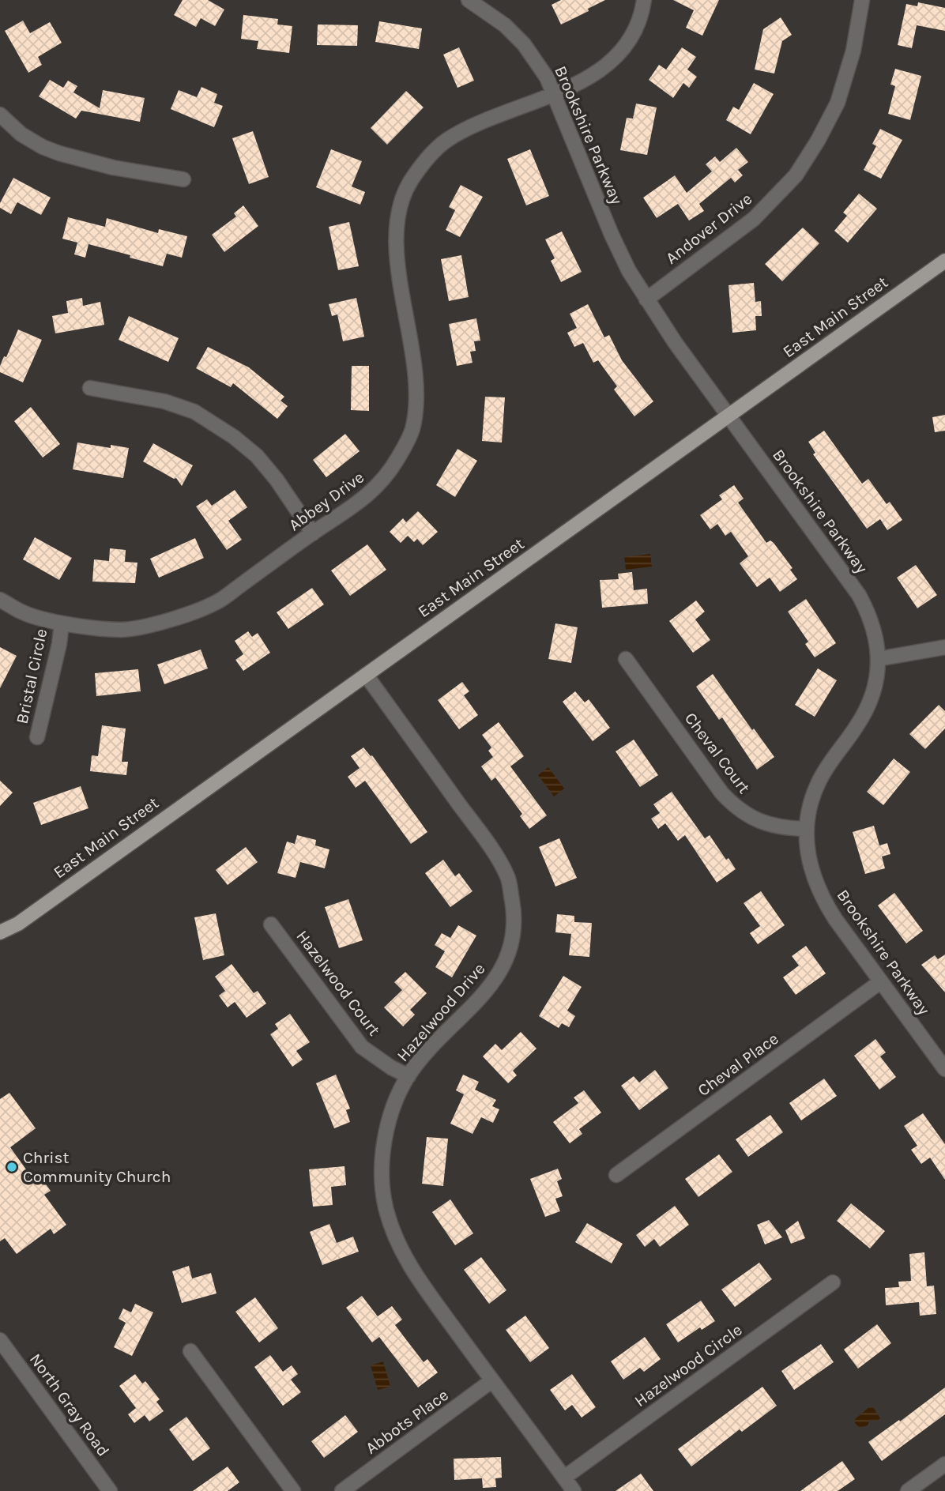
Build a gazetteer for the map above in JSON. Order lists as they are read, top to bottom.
{
  "streets": {
    "main road": ["East Main Street"],
    "street": [
      "Brookshire Parkway",
      "Andover Drive",
      "Abbey Drive",
      "Bristal Circle",
      "Cheval Court",
      "Hazelwood Court",
      "Hazelwood Drive",
      "Cheval Place",
      "Hazelwood Circle",
      "North Gray Road",
      "Abbots Place"
    ]
  },
  "crossings": [
    ["Brookshire Parkway", "Andover Drive"],
    ["Brookshire Parkway", "East Main Street"],
    ["Brookshire Parkway", "Abbey Drive"],
    ["Brookshire Parkway", "Cheval Court"],
    ["Brookshire Parkway", "Cheval Place"],
    ["East Main Street", "Hazelwood Drive"],
    ["Abbey Drive", "Bristal Circle"],
    ["Hazelwood Court", "Hazelwood Drive"],
    ["Hazelwood Drive", "Hazelwood Circle"],
    ["Hazelwood Drive", "Abbots Place"]
  ],
  "places": ["Christ Community Church"]
}
